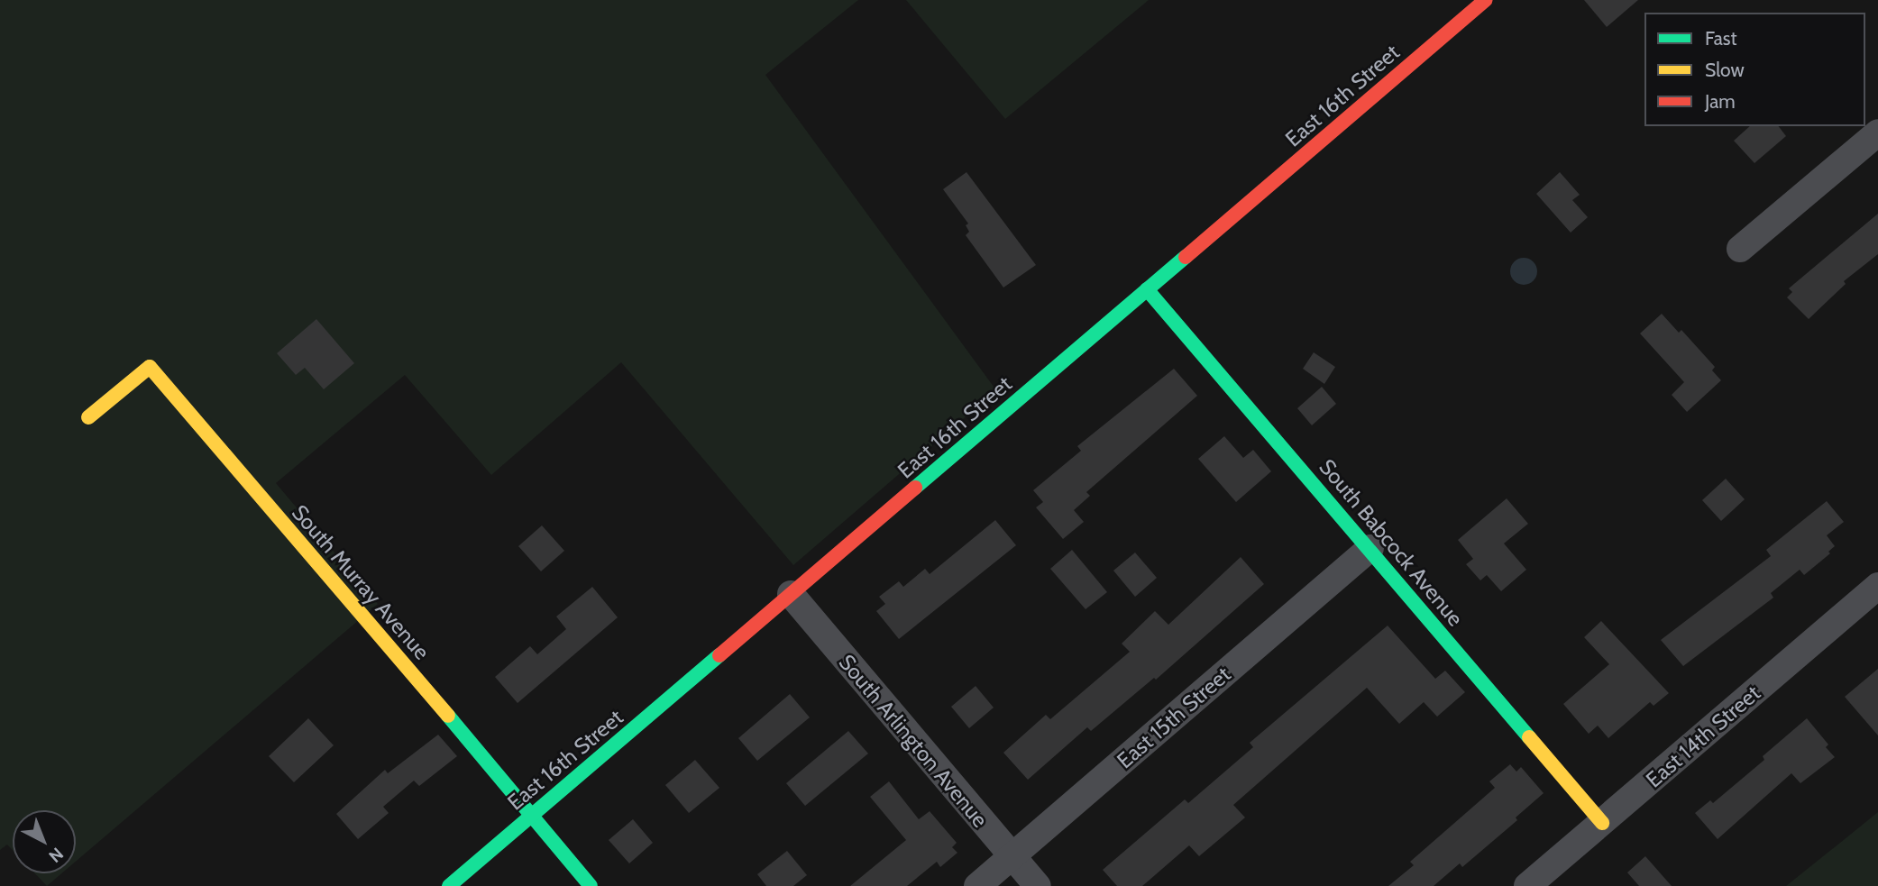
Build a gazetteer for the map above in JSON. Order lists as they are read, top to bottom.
{
  "streets": {
    "street": [
      "East 16th Street",
      "South Babcock Avenue",
      "South Murray Avenue",
      "East 15th Street",
      "East 14th Street",
      "South Arlington Avenue"
    ]
  },
  "crossings": [
    ["East 16th Street", "South Babcock Avenue"],
    ["East 16th Street", "South Murray Avenue"],
    ["East 16th Street", "South Arlington Avenue"],
    ["South Babcock Avenue", "East 15th Street"],
    ["South Babcock Avenue", "East 14th Street"],
    ["East 15th Street", "South Arlington Avenue"]
  ],
  "legend": ["Fast", "Slow", "Jam"],
  "north": "bottom right"
}
